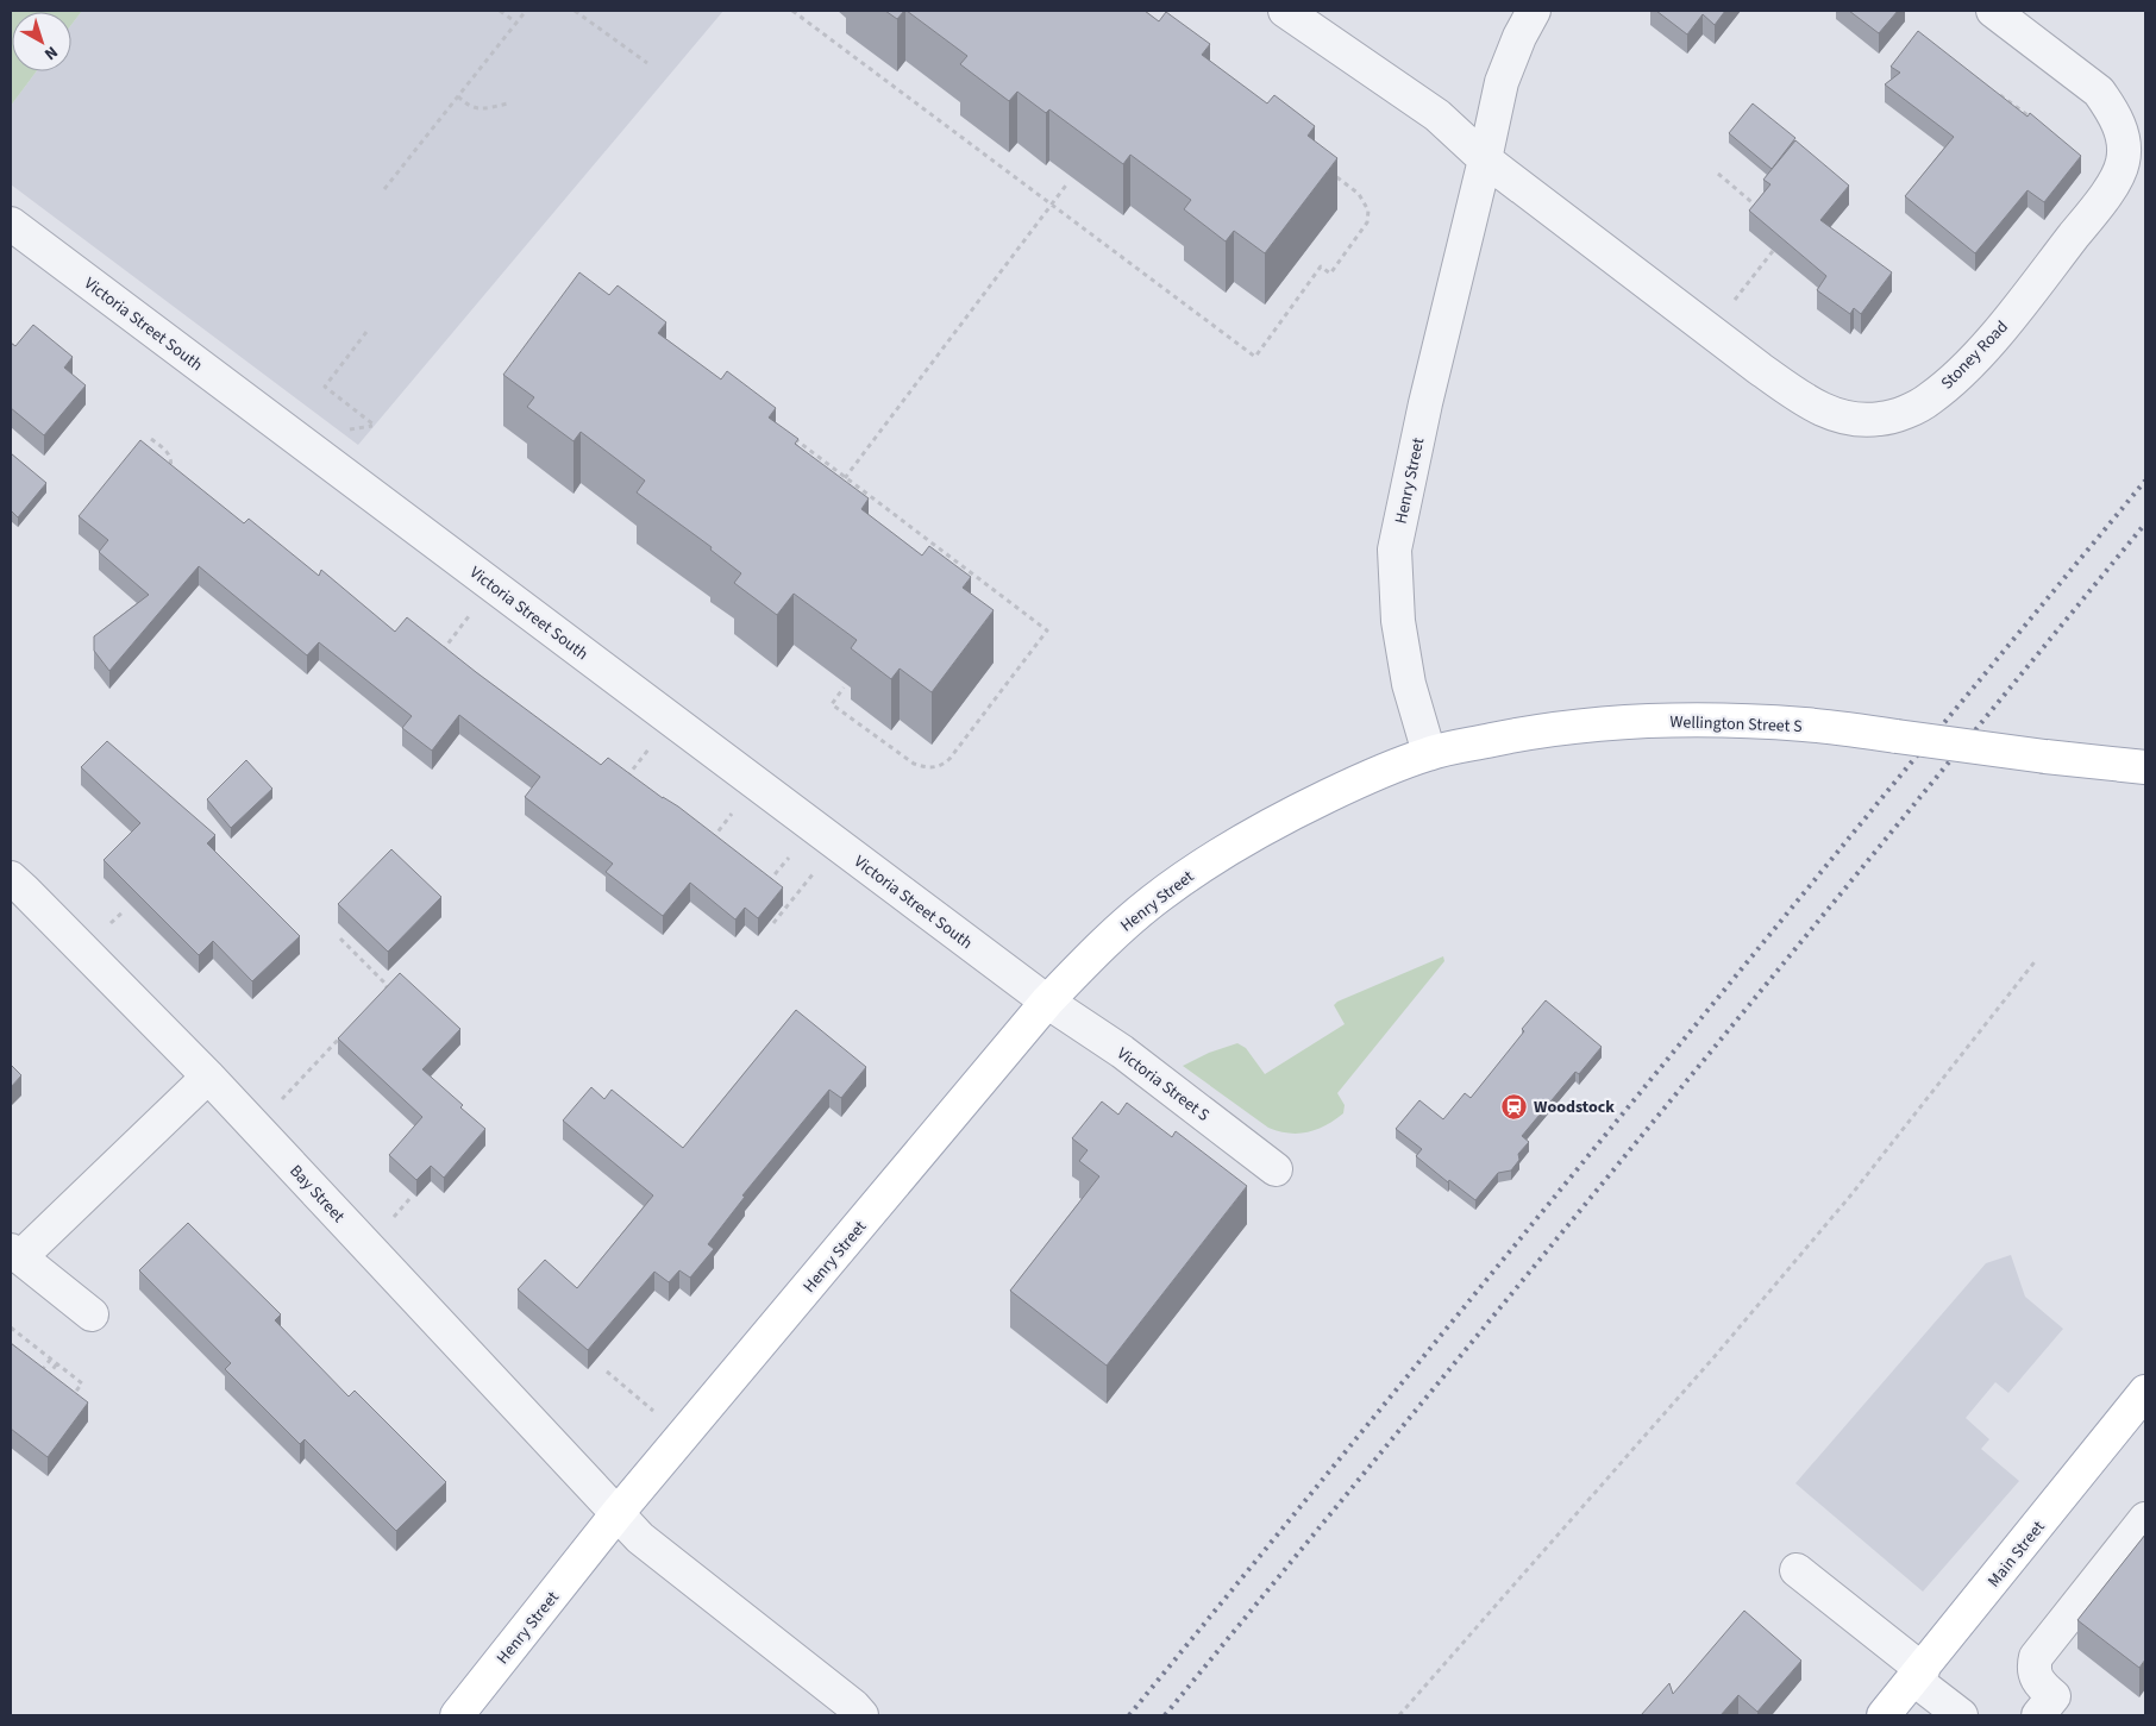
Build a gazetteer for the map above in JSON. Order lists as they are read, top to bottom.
{
  "streets": {
    "main road": ["Henry Street", "Wellington Street S", "Main Street"],
    "street": [
      "Victoria Street South",
      "Stoney Road",
      "Victoria Street S",
      "Bay Street"
    ]
  },
  "crossings": [
    ["Victoria Street South", "Henry Street"],
    ["Victoria Street South", "Victoria Street S"],
    ["Stoney Road", "Henry Street"],
    ["Henry Street", "Wellington Street S"],
    ["Henry Street", "Victoria Street S"],
    ["Henry Street", "Bay Street"]
  ],
  "places": {
    "station": ["Woodstock"]
  },
  "north": "bottom right"
}
